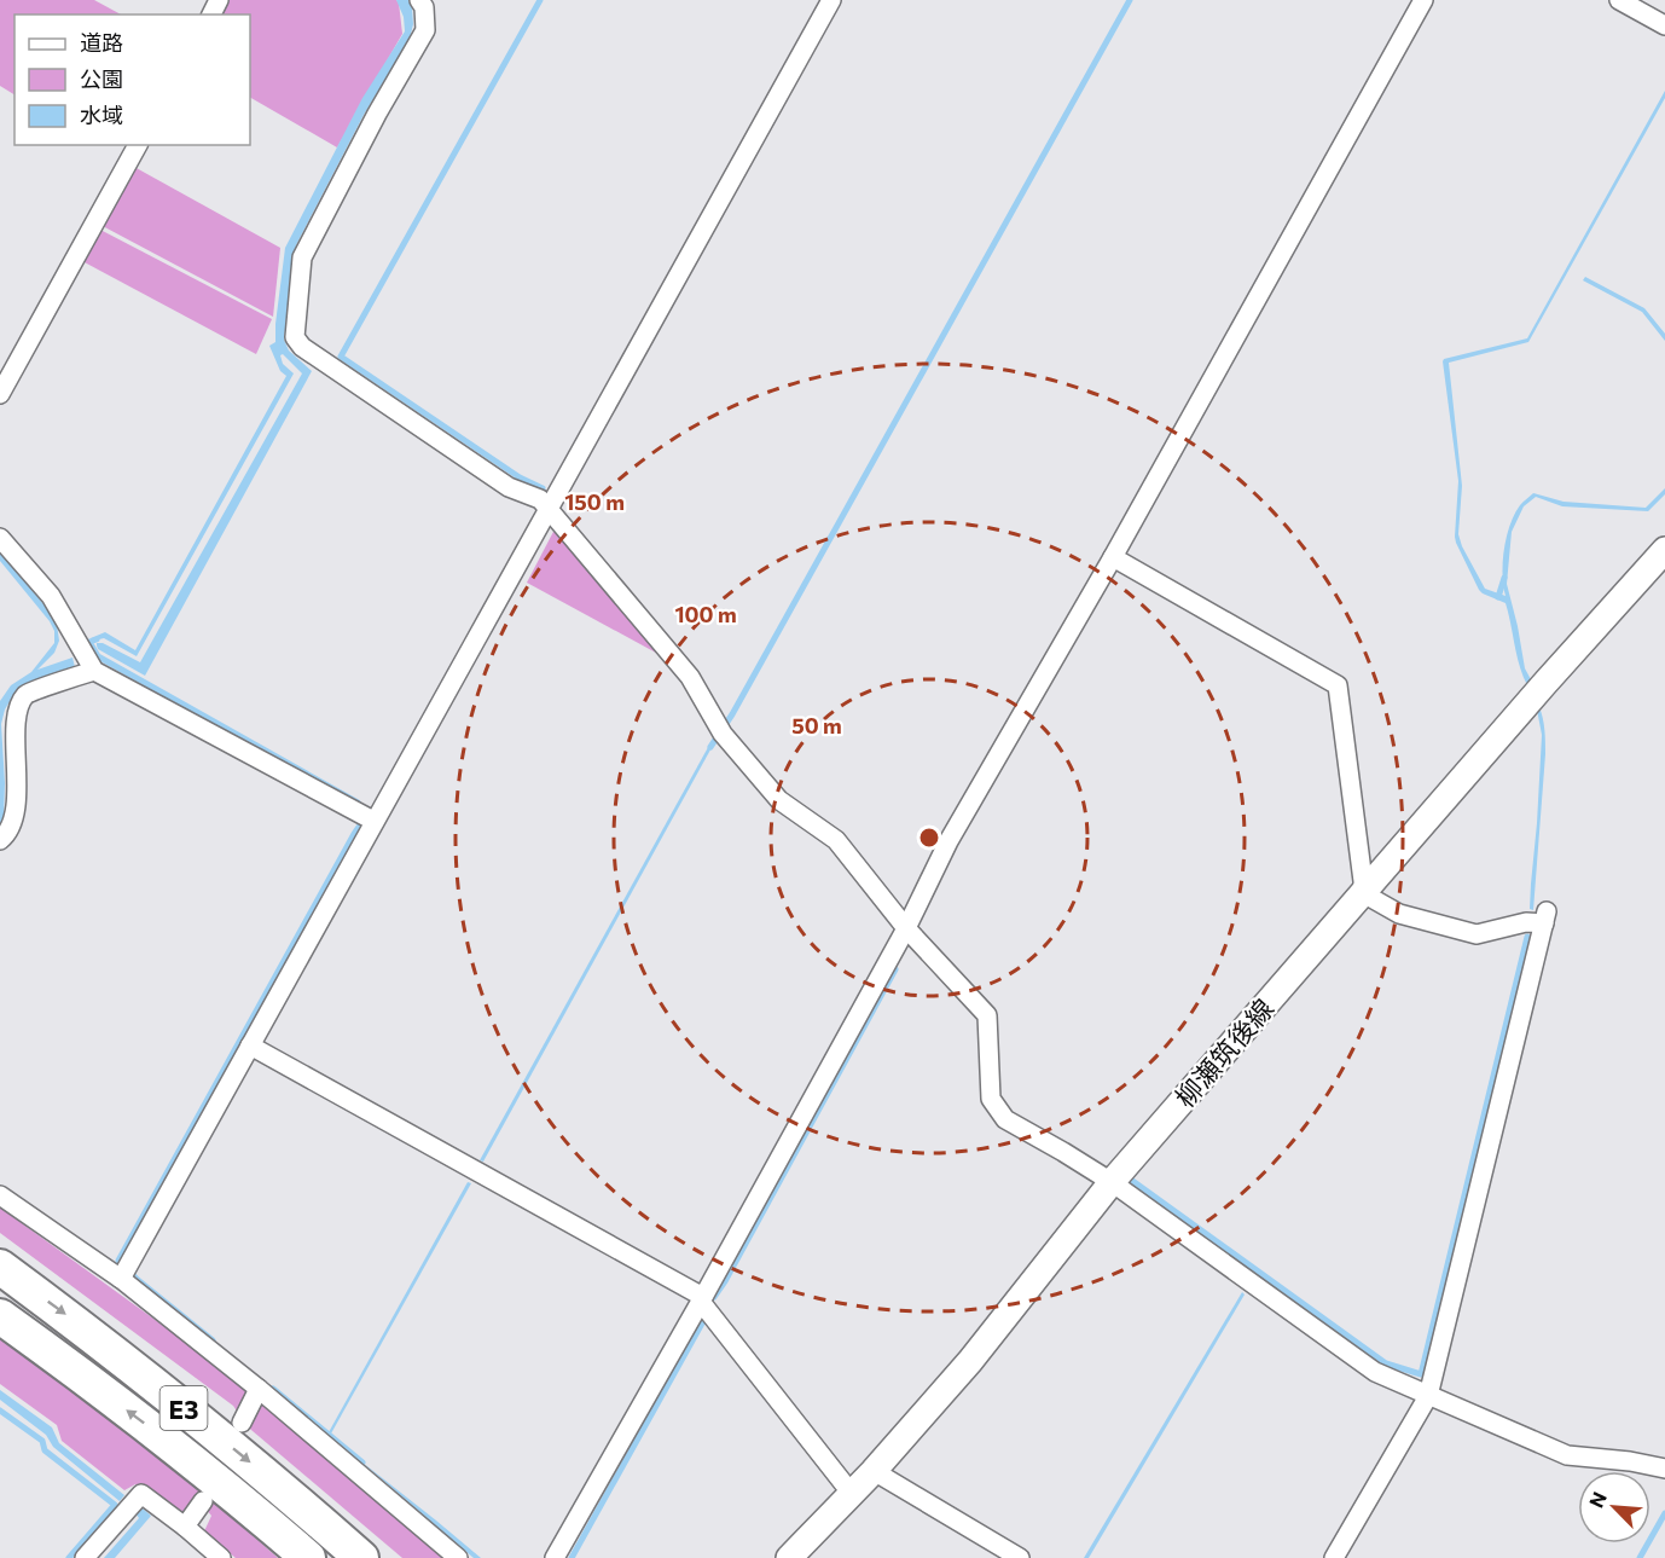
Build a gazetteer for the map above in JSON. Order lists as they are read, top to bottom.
{
  "streets": {
    "highway": ["E3"],
    "main road": ["柳瀬筑後線"]
  },
  "legend": ["道路", "公園", "水域"],
  "north": "top left",
  "rings": ["150 m", "100 m", "50 m"]
}
